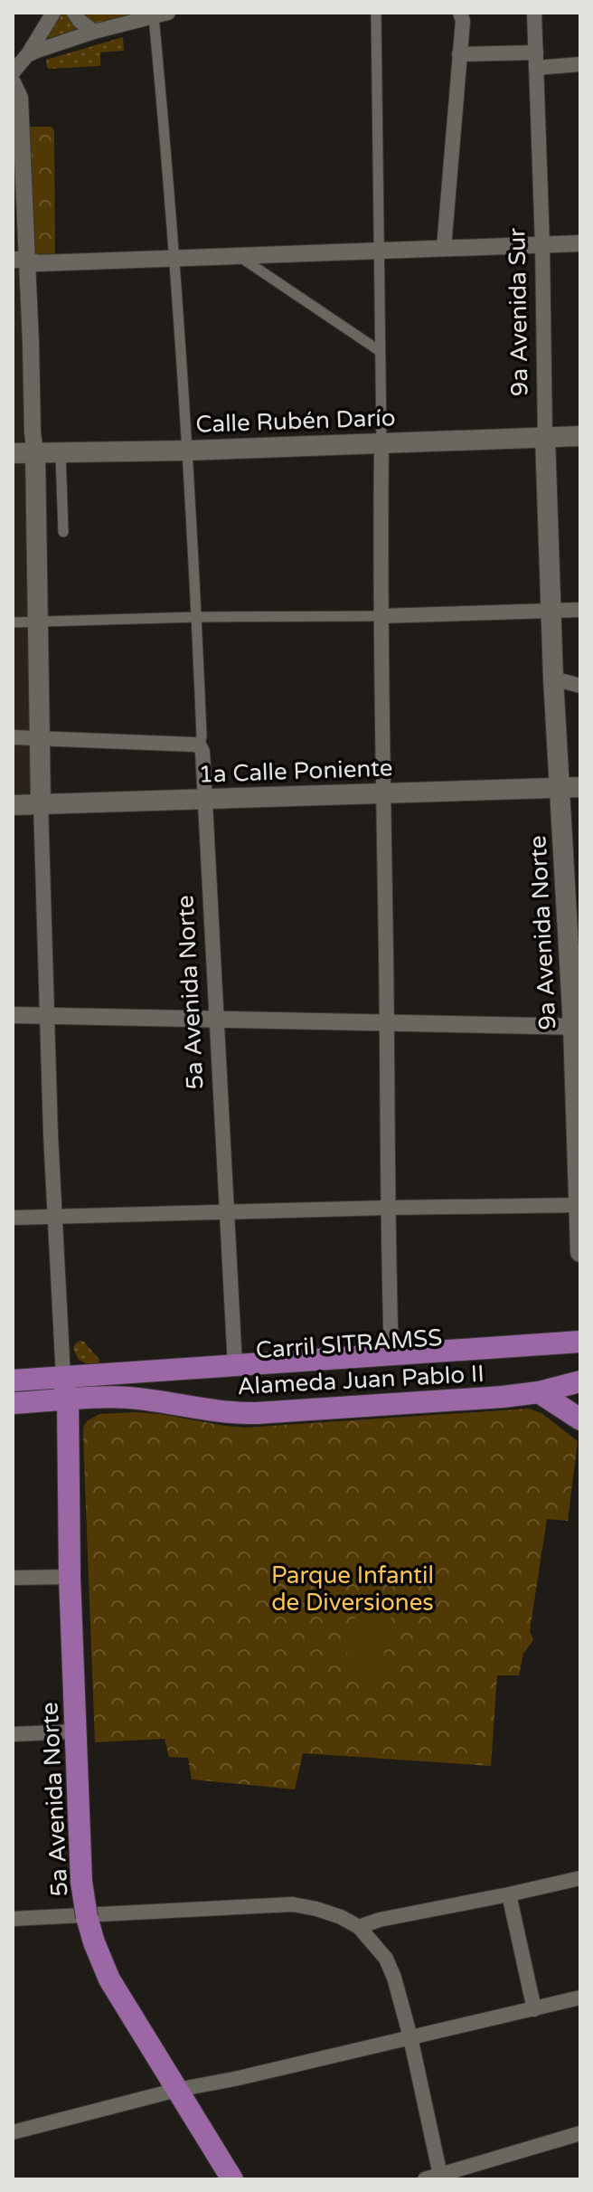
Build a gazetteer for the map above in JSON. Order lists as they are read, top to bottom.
{
  "streets": {
    "main road": [
      "9a Avenida Sur",
      "Calle Rubén Darío",
      "1a Calle Poniente",
      "9a Avenida Norte",
      "5a Avenida Norte",
      "Carril SITRAMSS",
      "Alameda Juan Pablo II"
    ]
  },
  "crossings": [
    ["9a Avenida Sur", "Calle Rubén Darío"],
    ["9a Avenida Sur", "9a Avenida Norte"],
    ["Calle Rubén Darío", "5a Avenida Norte"],
    ["1a Calle Poniente", "9a Avenida Norte"],
    ["1a Calle Poniente", "5a Avenida Norte"],
    ["5a Avenida Norte", "Carril SITRAMSS"],
    ["5a Avenida Norte", "Alameda Juan Pablo II"],
    ["Carril SITRAMSS", "Alameda Juan Pablo II"]
  ],
  "parks": ["Parque Infantil de Diversiones"]
}
